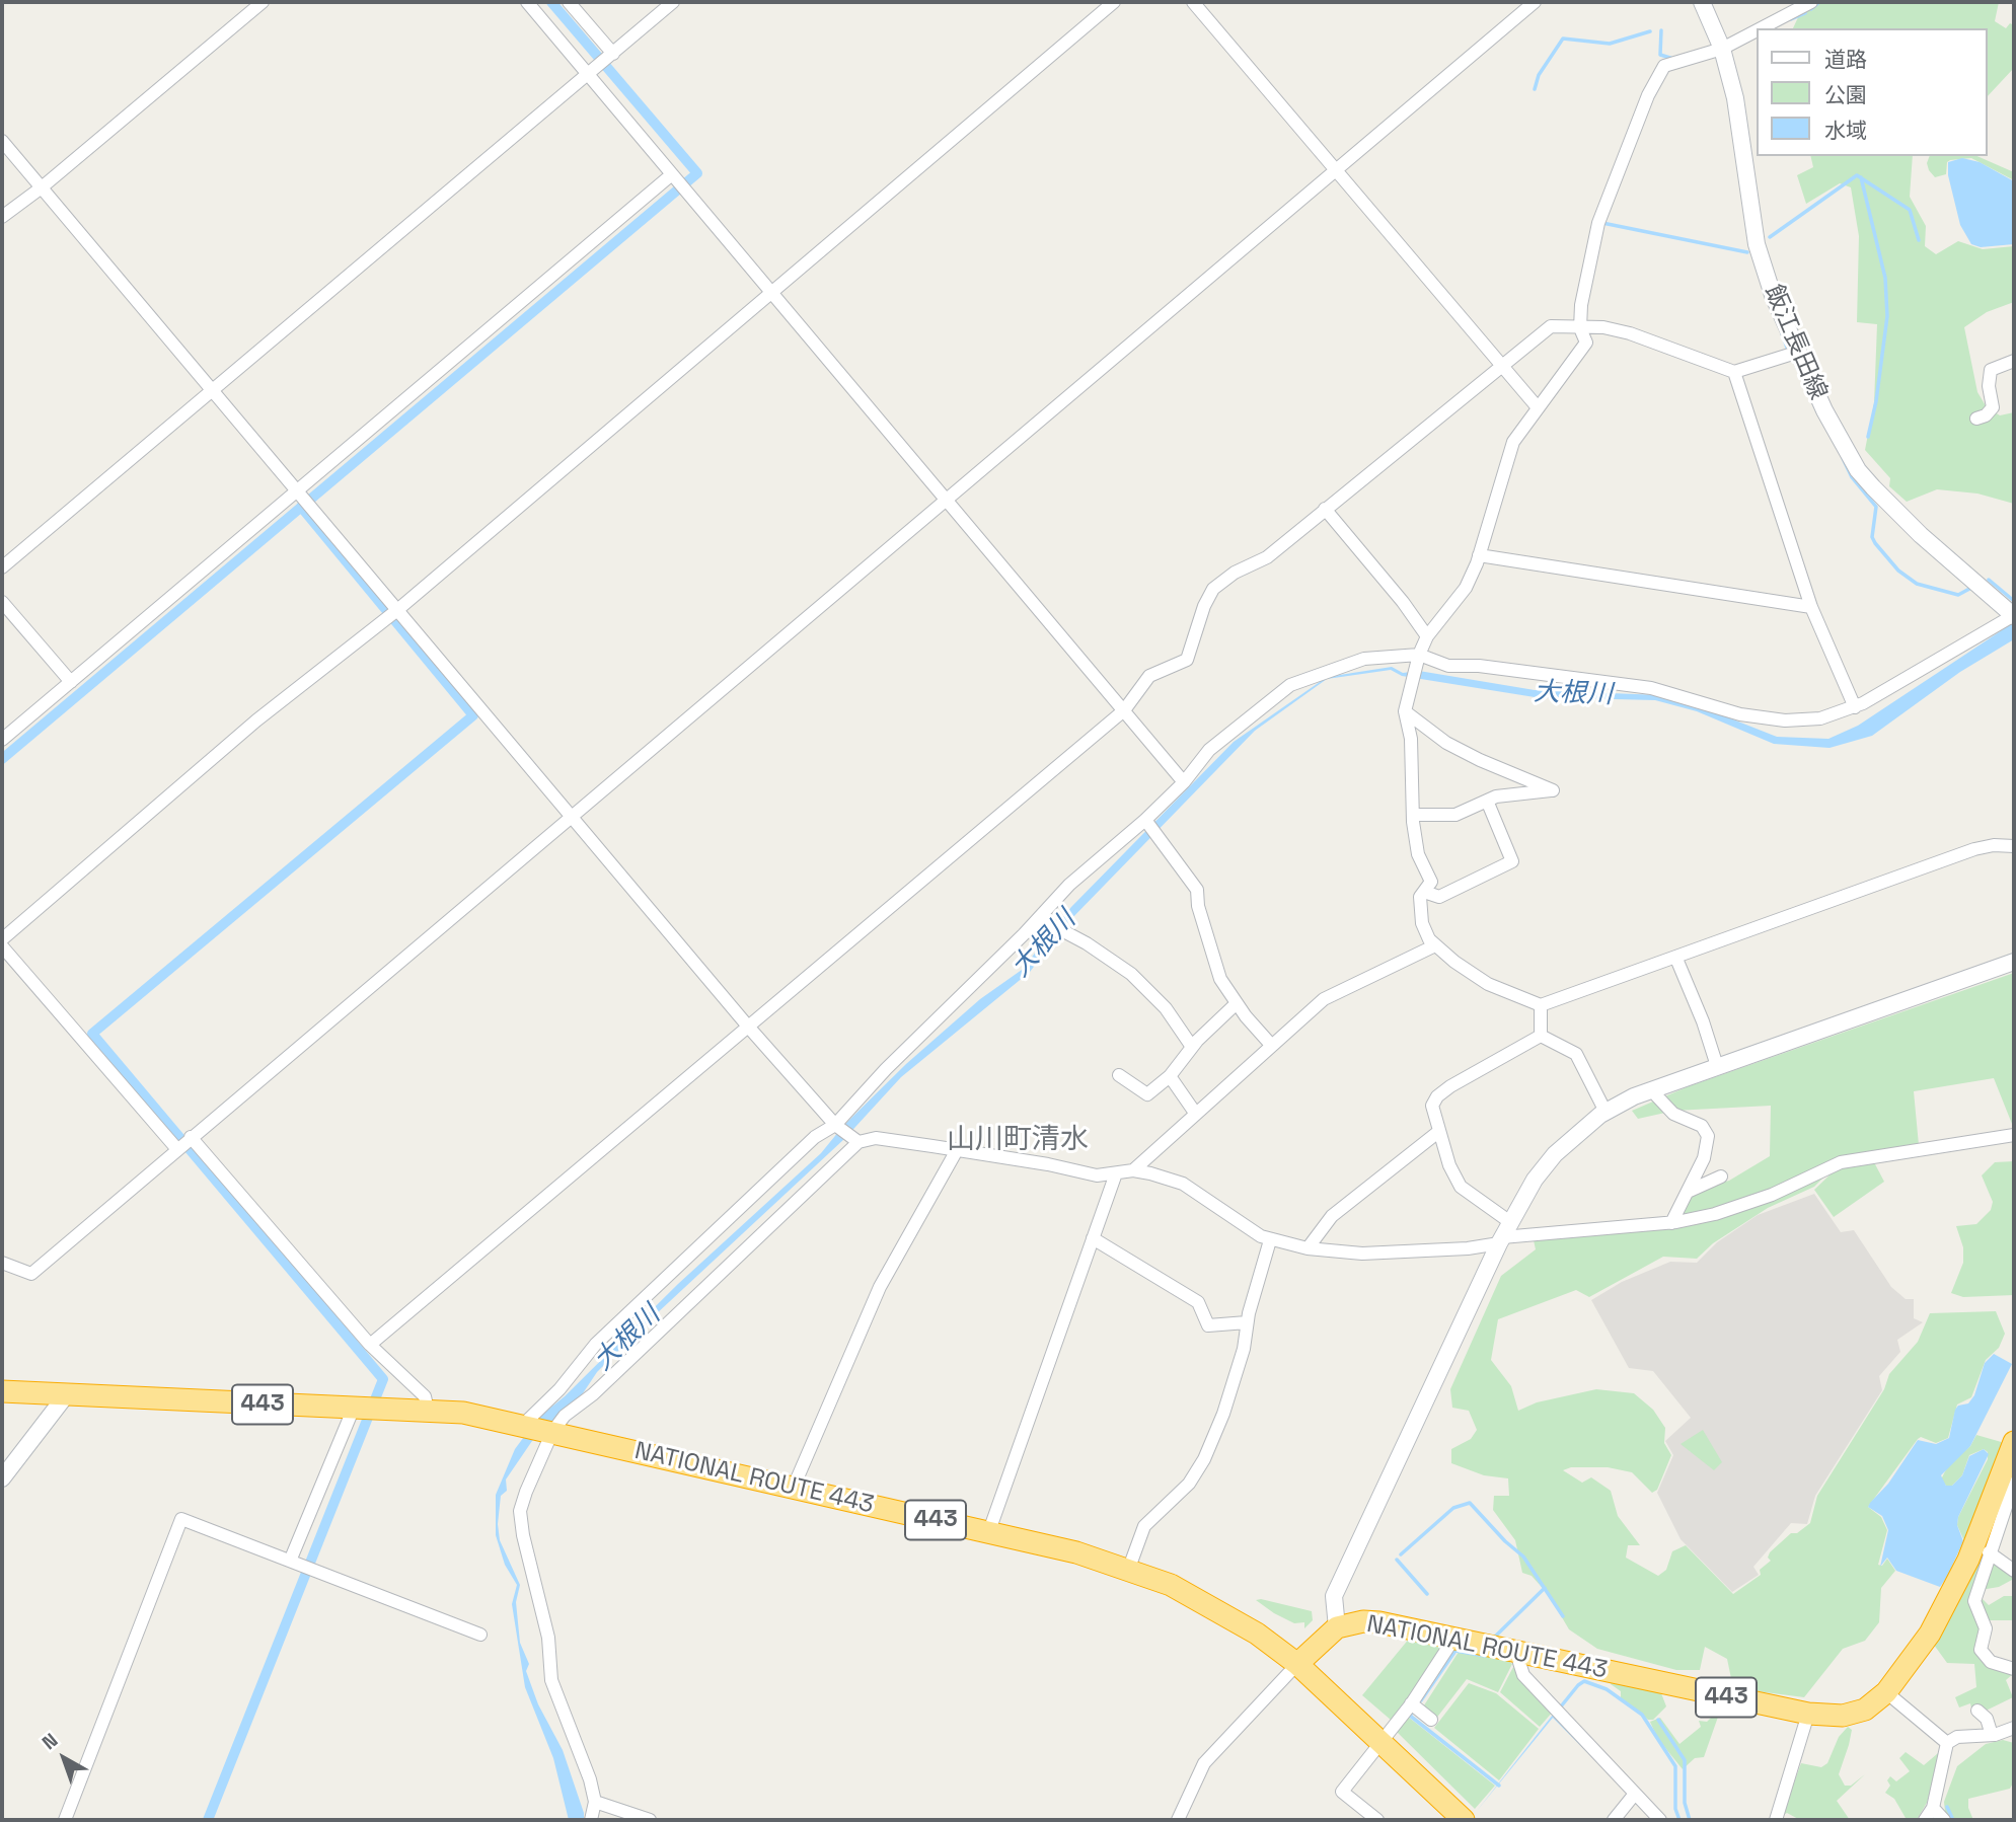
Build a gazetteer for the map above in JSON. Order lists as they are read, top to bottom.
{
  "streets": {
    "highway": ["443", "NATIONAL ROUTE 443"],
    "street": ["飯江長田線"]
  },
  "crossings": [
    ["443", "NATIONAL ROUTE 443"]
  ],
  "districts": ["山川町清水"],
  "water": ["大根川"],
  "legend": ["道路", "公園", "水域"],
  "north": "top left"
}
